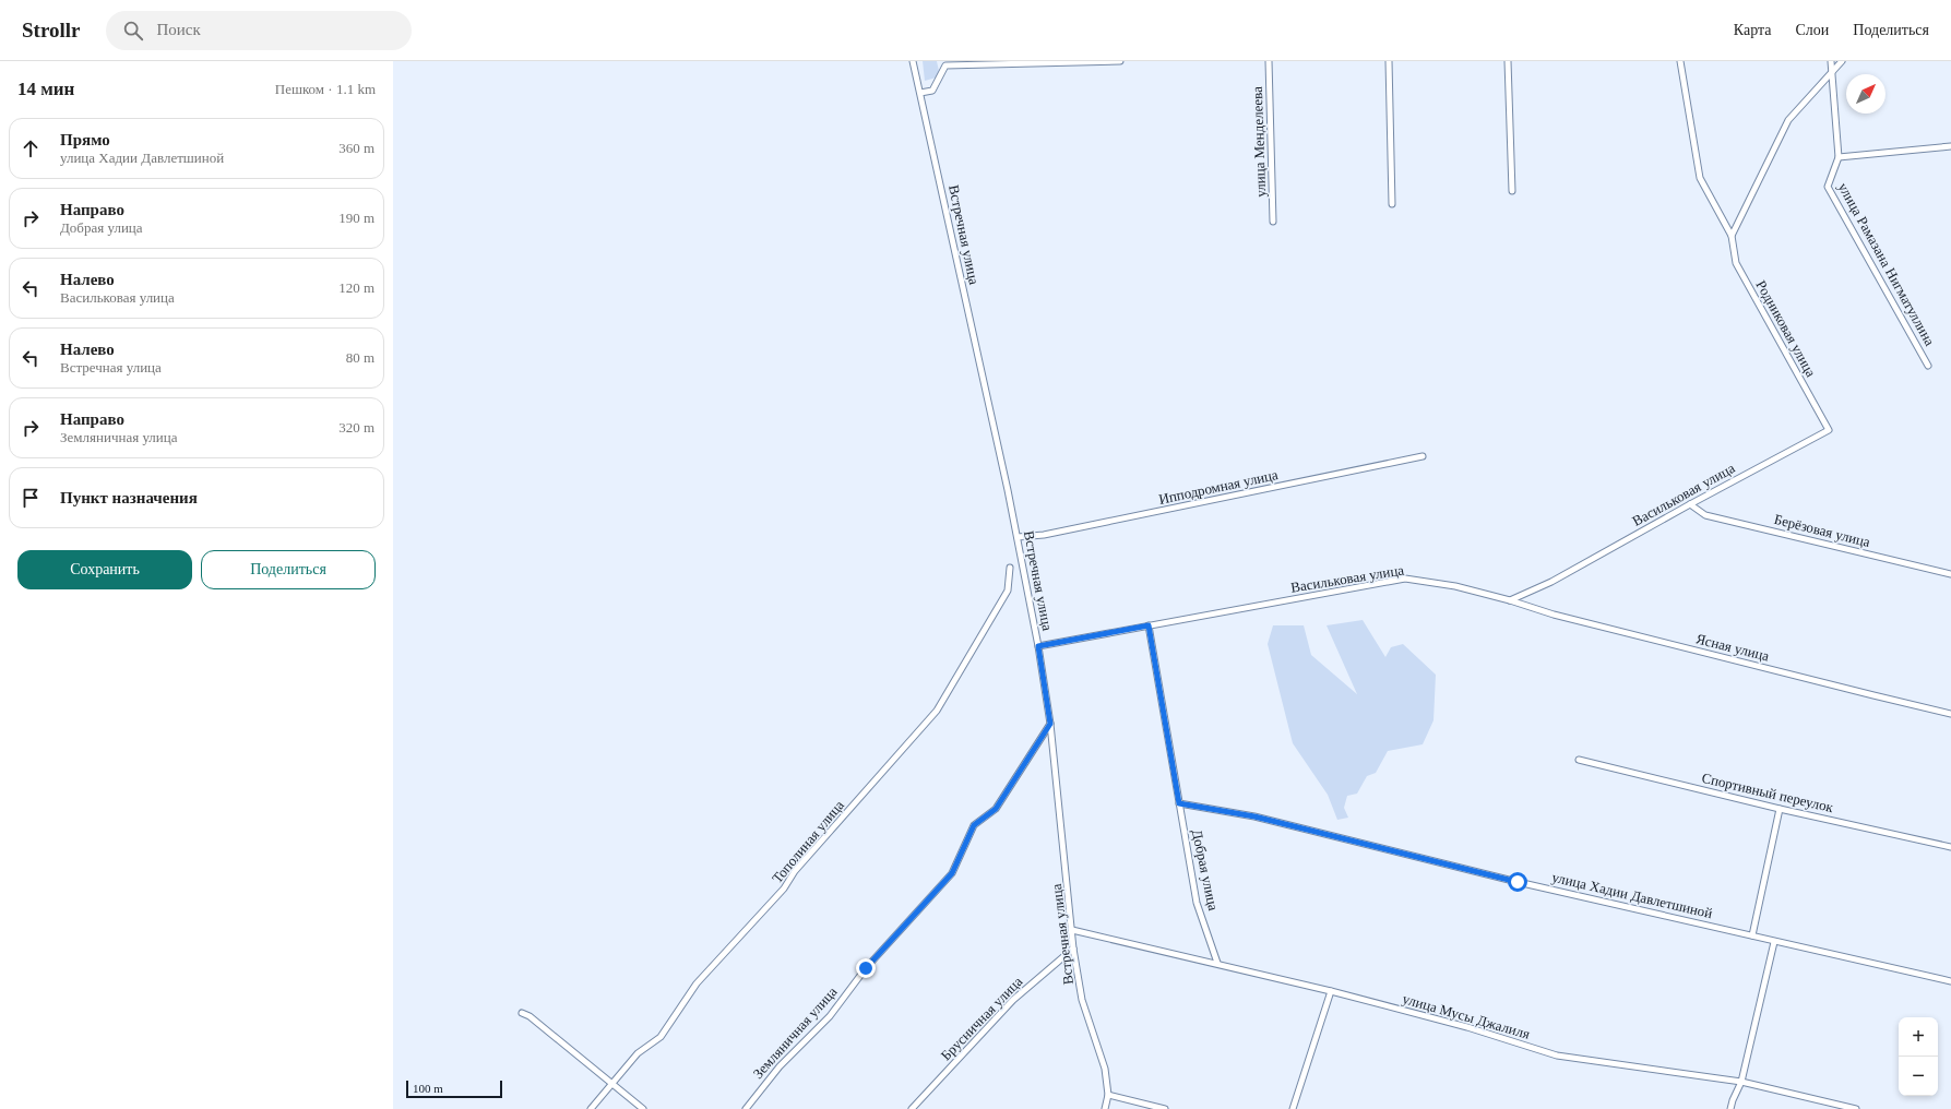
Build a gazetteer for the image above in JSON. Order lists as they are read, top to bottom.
{
  "streets": {
    "street": [
      "улица Менделеева",
      "Встречная улица",
      "улица Рамазана Нигматуллина",
      "Родниковая улица",
      "Ипподромная улица",
      "Васильковая улица",
      "Берёзовая улица",
      "Ясная улица",
      "Спортивный переулок",
      "Тополиная улица",
      "Добрая улица",
      "улица Хадии Давлетшиной",
      "улица Мусы Джалиля",
      "Брусничная улица",
      "Земляничная улица"
    ]
  },
  "crossings": [
    ["Встречная улица", "Ипподромная улица"],
    ["Встречная улица", "Васильковая улица"],
    ["Встречная улица", "улица Мусы Джалиля"],
    ["Встречная улица", "Брусничная улица"],
    ["Встречная улица", "Земляничная улица"],
    ["Родниковая улица", "Васильковая улица"],
    ["Васильковая улица", "Берёзовая улица"],
    ["Васильковая улица", "Ясная улица"],
    ["Васильковая улица", "Добрая улица"],
    ["Добрая улица", "улица Хадии Давлетшиной"],
    ["Добрая улица", "улица Мусы Джалиля"]
  ],
  "scale_bar": "100 m",
  "north": "top right",
  "page": {
    "header": "Strollr",
    "search": "Поиск",
    "nav": ["Карта", "Слои", "Поделиться"],
    "heading": ["14 мин", "Пешком · 1.1 km"],
    "list": [
      ["Прямо", "улица Хадии Давлетшиной", "360 m"],
      ["Направо", "Добрая улица", "190 m"],
      ["Налево", "Васильковая улица", "120 m"],
      ["Налево", "Встречная улица", "80 m"],
      ["Направо", "Земляничная улица", "320 m"],
      "Пункт назначения"
    ],
    "buttons": ["Сохранить", "Поделиться"],
    "map_buttons": ["+", "−"],
    "scale": "100 m"
  }
}
